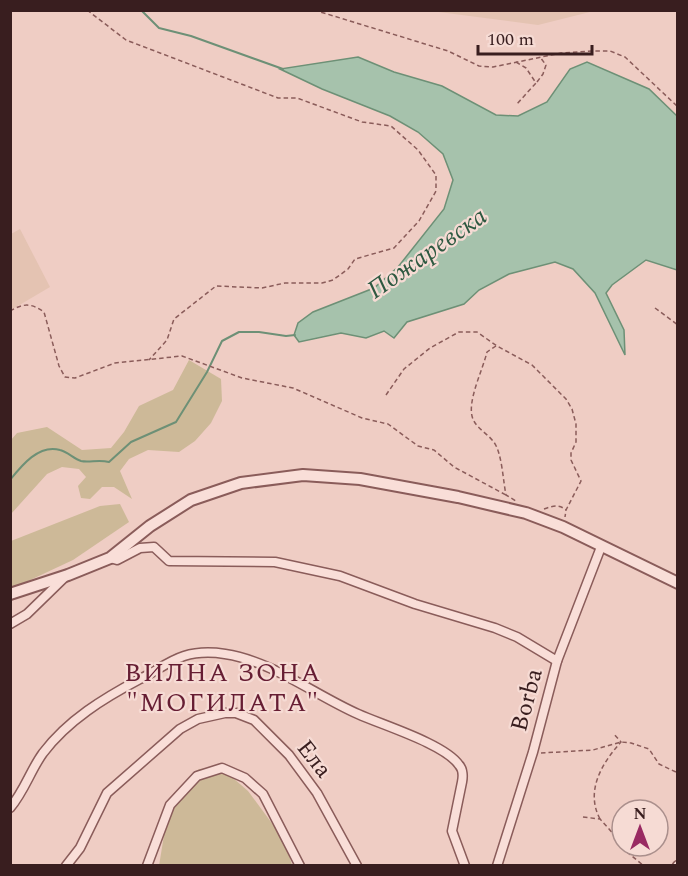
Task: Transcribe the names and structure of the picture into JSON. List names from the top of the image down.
{
  "streets": {
    "street": ["Borba", "Ела"]
  },
  "districts": ["ВИЛНА ЗОНА \"МОГИЛАТА\""],
  "water": ["Пожаревска"],
  "scale_bar": "100 m",
  "north": "top"
}
